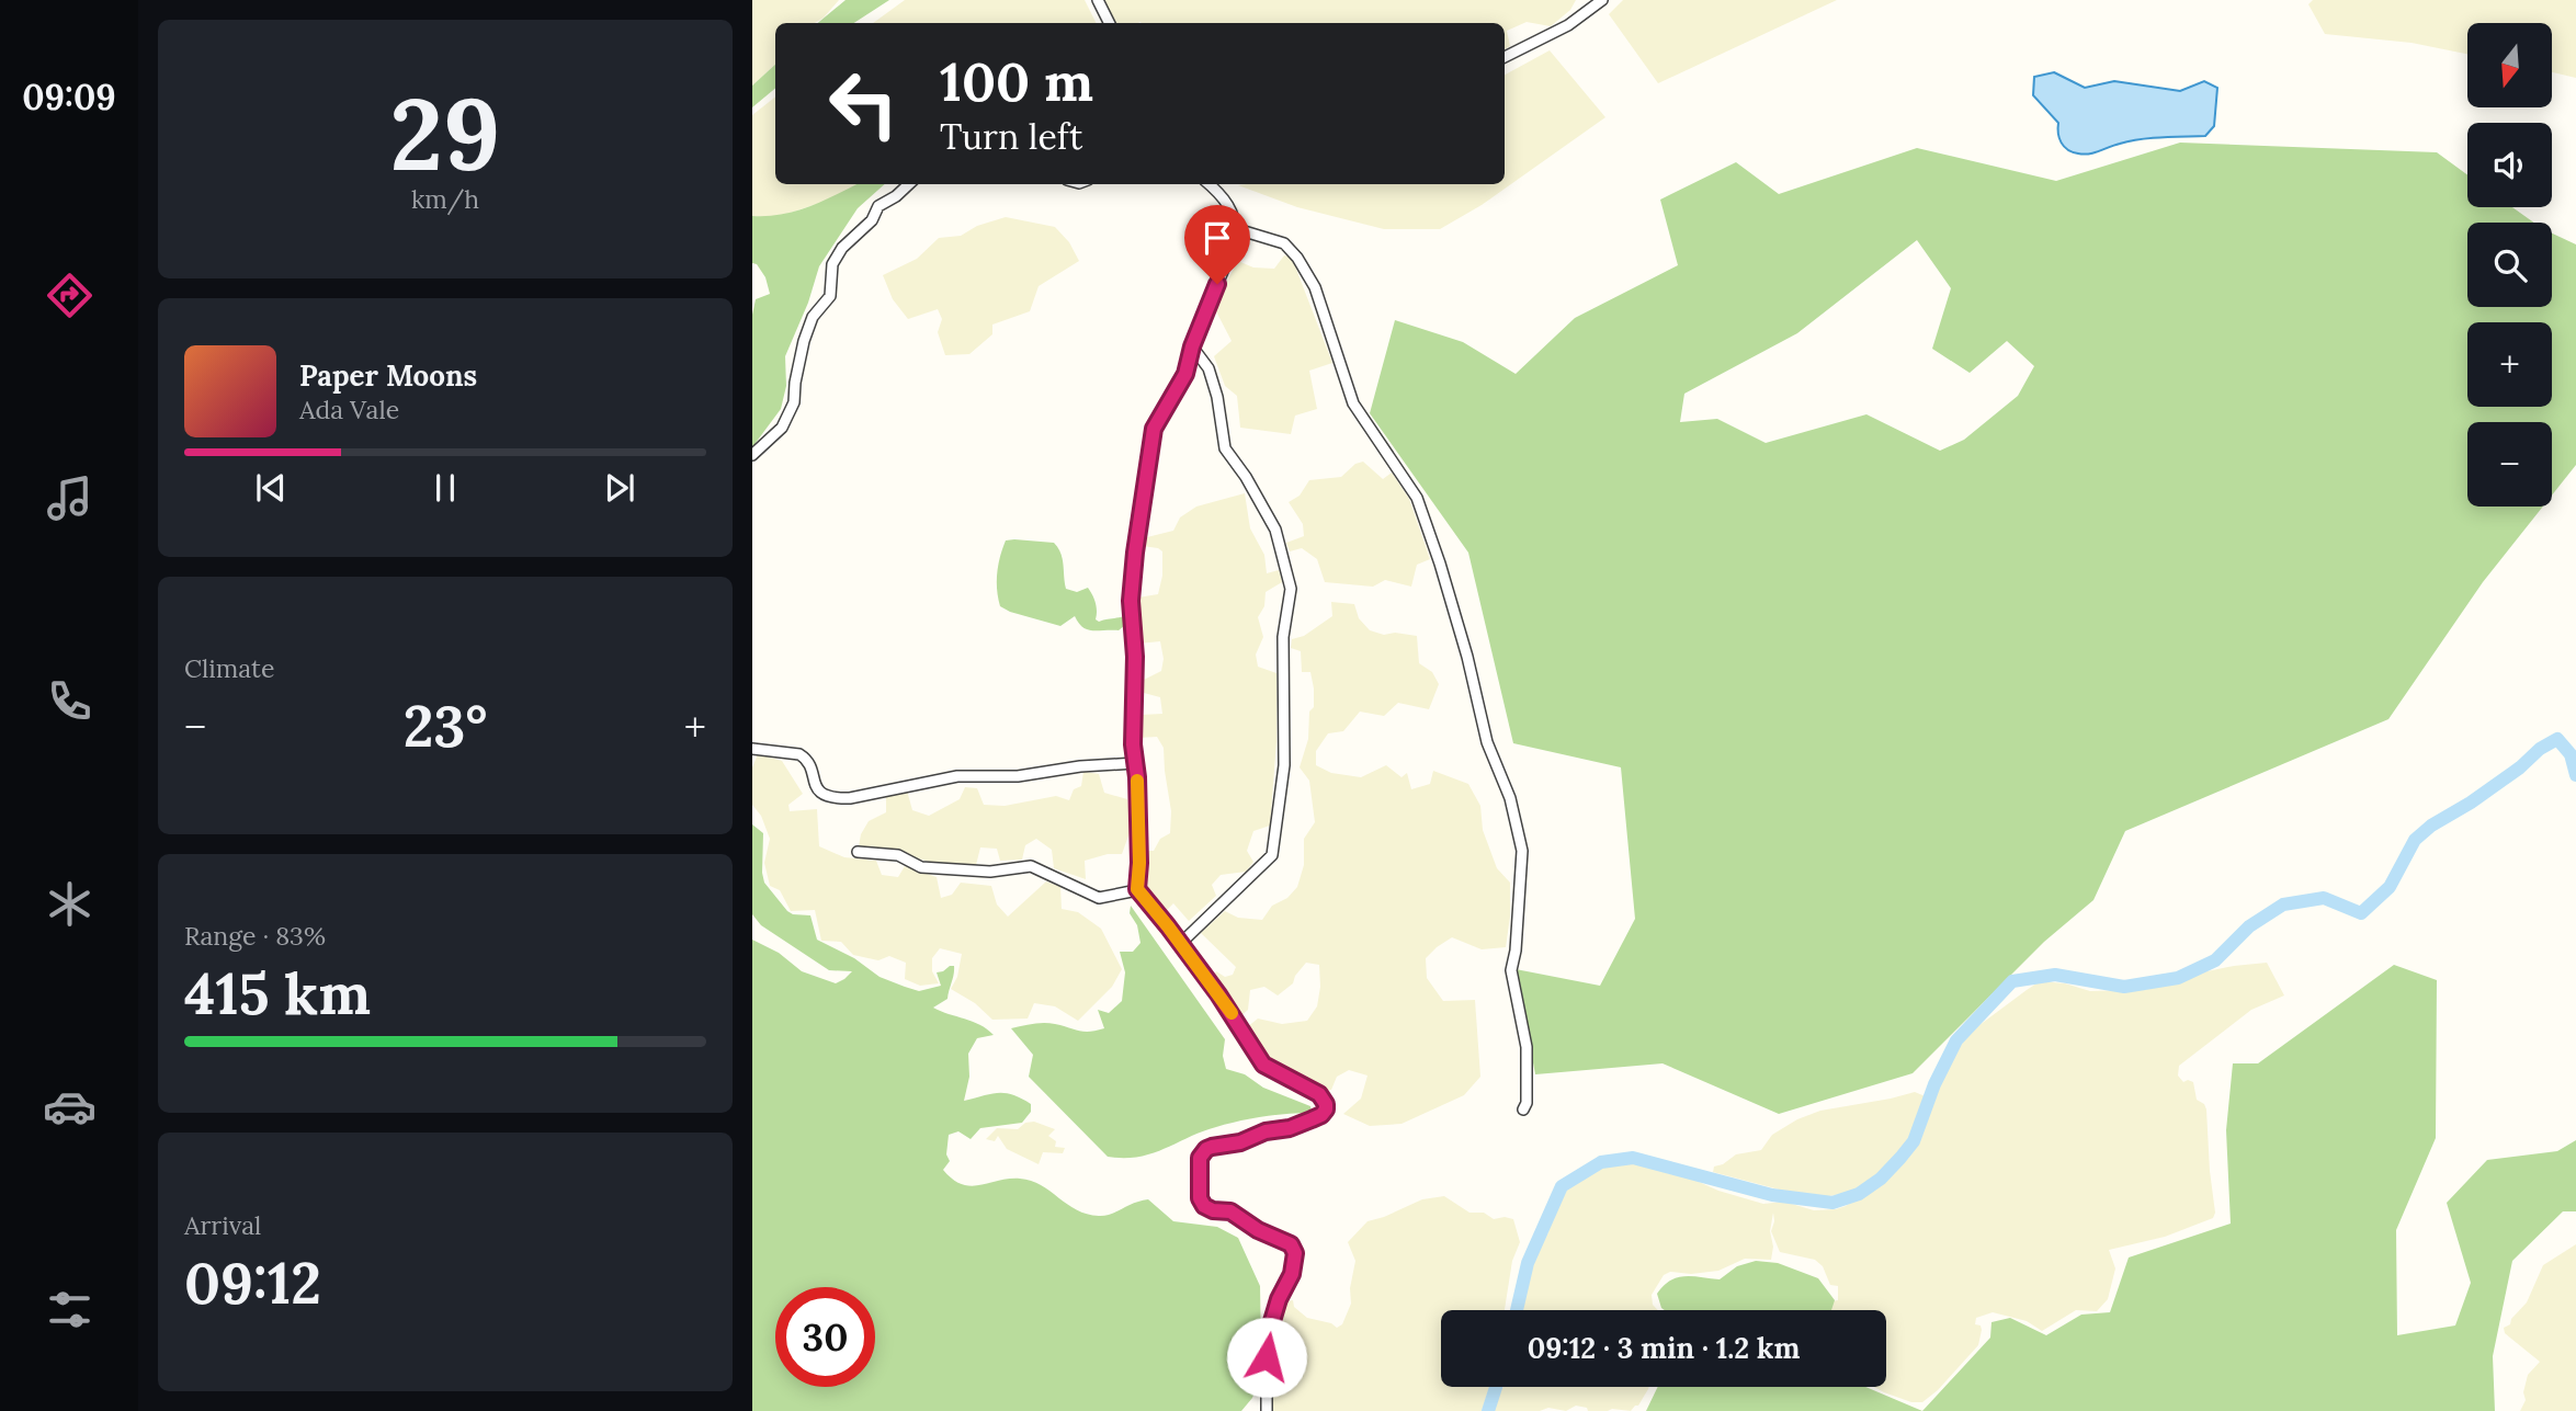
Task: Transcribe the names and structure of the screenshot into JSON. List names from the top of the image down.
{
  "north": "bottom",
  "page": {
    "tabs": "09:09",
    "tile": [
      ["29", "km/h"],
      "Climate",
      ["Range · 83%", "415 km"],
      ["Arrival", "09:12"]
    ],
    "map_buttons": ["+", "−"],
    "turn": ["100 m", "Turn left"],
    "song": ["Paper Moons", "Ada Vale"],
    "heat": ["−", "23°", "+"],
    "limit": "30",
    "trip": "09:12 · 3 min · 1.2 km"
  }
}
